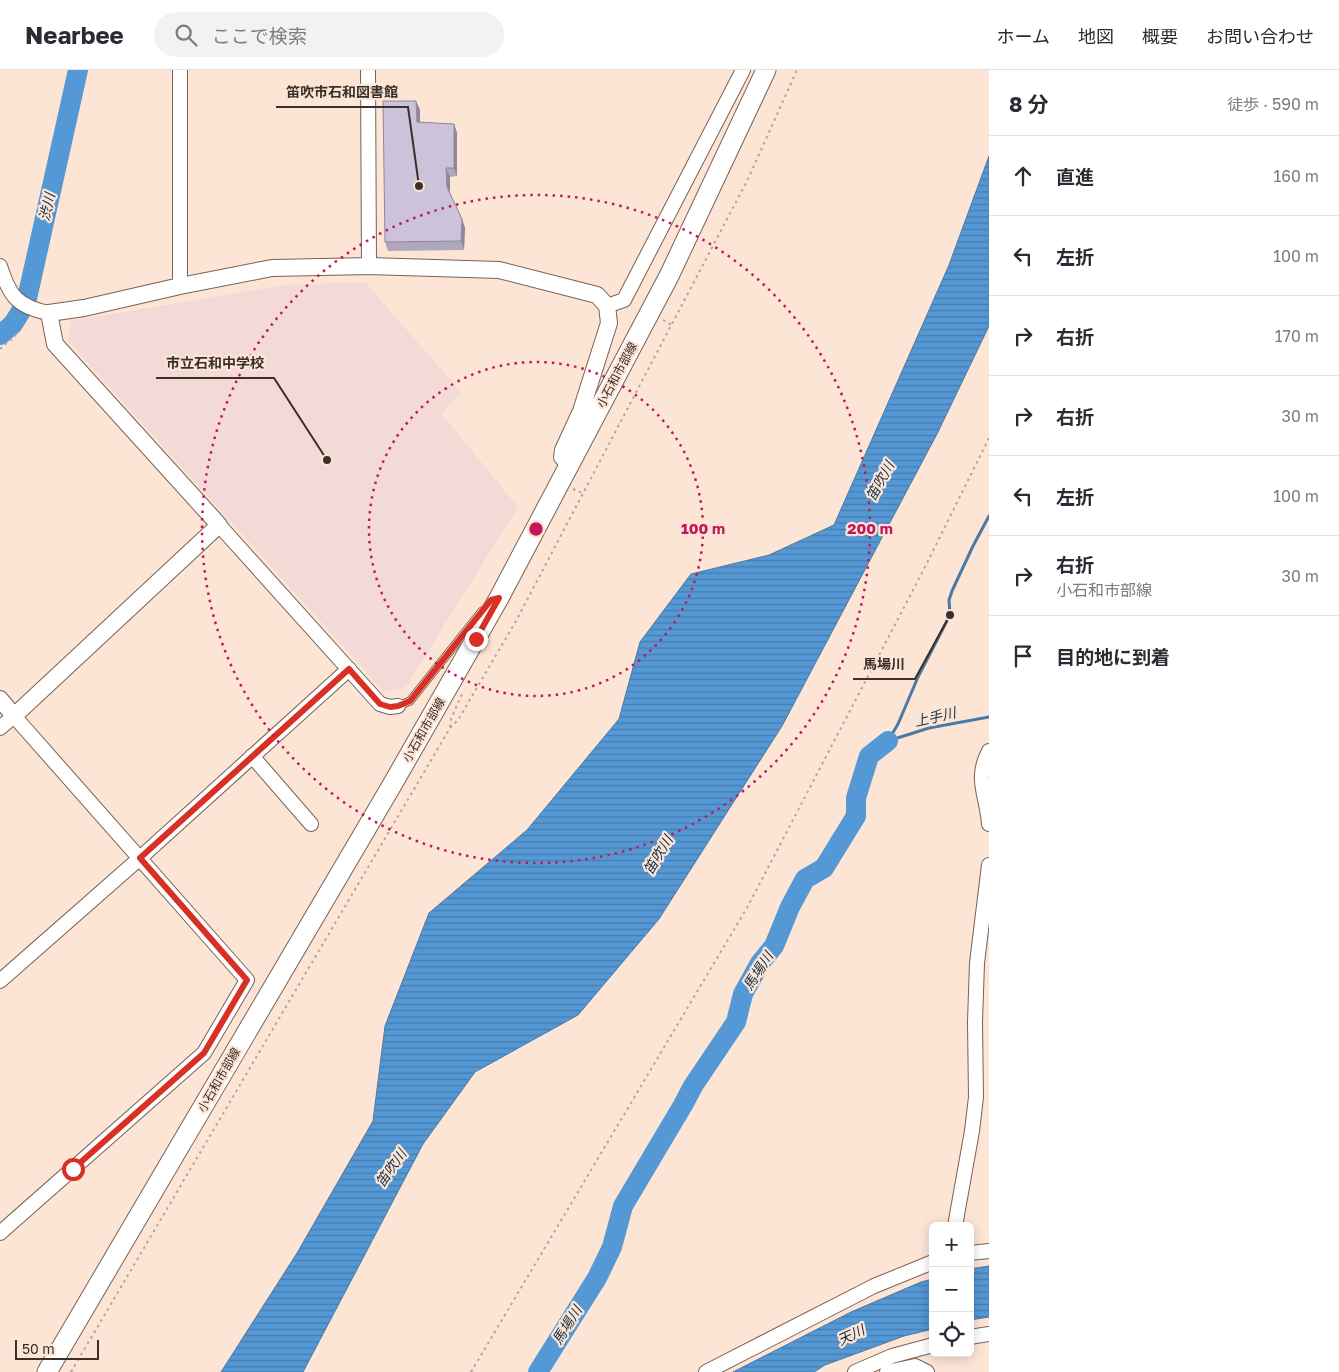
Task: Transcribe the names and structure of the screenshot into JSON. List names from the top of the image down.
{
  "streets": {
    "main road": ["小石和市部線"]
  },
  "water": [
    "渋川",
    "笛吹川",
    "上手川",
    "馬場川",
    "天川"
  ],
  "places": ["笛吹市石和図書館", "市立石和中学校", "馬場川"],
  "scale_bar": "50 m",
  "page": {
    "header": "Nearbee",
    "search": "ここで検索",
    "nav": [
      "ホーム",
      "地図",
      "概要",
      "お問い合わせ"
    ],
    "heading": ["8 分", "徒歩 · 590 m"],
    "list": [
      ["直進", "160 m"],
      ["左折", "100 m"],
      ["右折", "170 m"],
      ["右折", "30 m"],
      ["左折", "100 m"],
      ["右折", "小石和市部線", "30 m"],
      "目的地に到着"
    ],
    "map_buttons": ["+", "−"],
    "scale": "50 m"
  },
  "rings": ["100 m", "200 m"]
}
